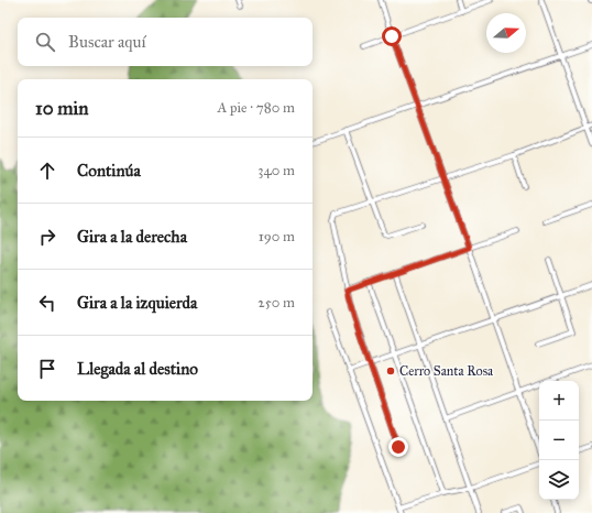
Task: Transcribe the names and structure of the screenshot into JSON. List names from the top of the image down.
{
  "places": ["Cerro Santa Rosa"],
  "north": "right",
  "page": {
    "search": "Buscar aquí",
    "heading": ["10 min", "A pie · 780 m"],
    "list": [
      ["Continúa", "340 m"],
      ["Gira a la derecha", "190 m"],
      ["Gira a la izquierda", "250 m"],
      "Llegada al destino"
    ],
    "map_buttons": ["+", "−"]
  }
}
